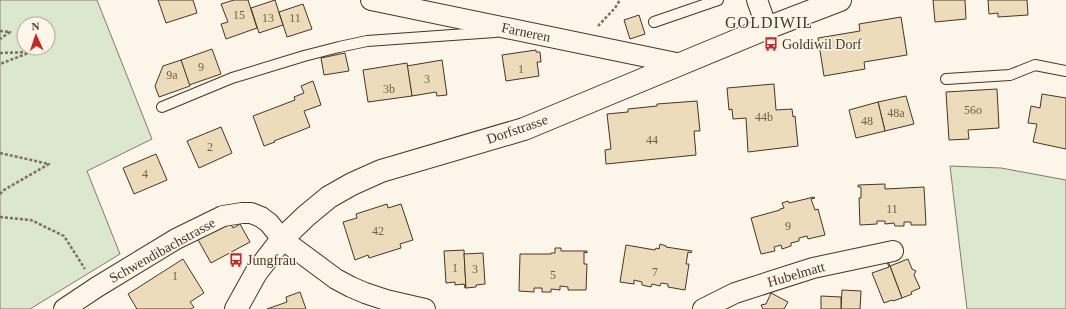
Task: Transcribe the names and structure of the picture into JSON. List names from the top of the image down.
{
  "streets": {
    "street": [
      "Farneren",
      "Dorfstrasse",
      "Schwendibachstrasse",
      "Hubelmatt"
    ]
  },
  "crossings": [
    ["Farneren", "Dorfstrasse"],
    ["Dorfstrasse", "Schwendibachstrasse"]
  ],
  "districts": ["GOLDIWIL"],
  "places": {
    "bus stop": ["Goldiwil Dorf", "Jungfrau"]
  },
  "house_numbers": [
    "15",
    "13",
    "11",
    "9",
    "1",
    "9a",
    "3",
    "3b",
    "56o",
    "48a",
    "44b",
    "48",
    "44",
    "2",
    "4",
    "11",
    "9",
    "42",
    "1",
    "3",
    "7",
    "5",
    "1"
  ],
  "north": "top"
}
